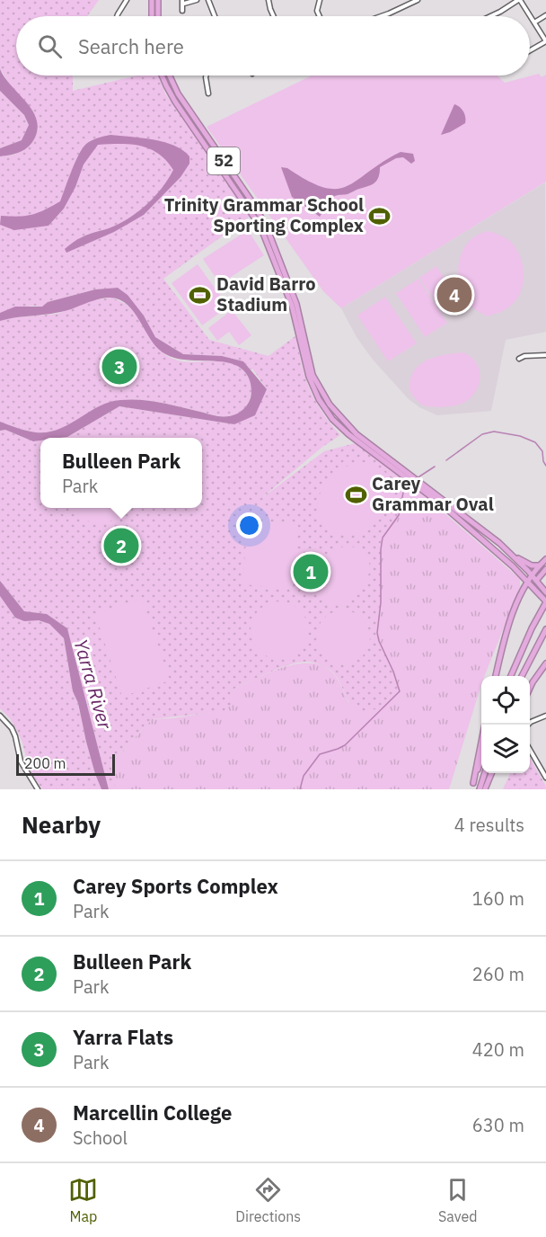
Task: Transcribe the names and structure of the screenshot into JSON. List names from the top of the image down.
{
  "streets": {
    "highway": ["52"]
  },
  "water": ["Yarra River"],
  "places": {
    "sports": ["Trinity Grammar School Sporting Complex", "David Barro Stadium", "Carey Grammar Oval"]
  },
  "scale_bar": "200 m",
  "page": {
    "search": "Search here",
    "pins": [
      "4",
      "3",
      "2",
      "1"
    ],
    "popup": ["Bulleen Park", "Park"],
    "scale": "200 m",
    "heading": ["Nearby", "4 results"],
    "list": [
      {
        "mark": "1",
        "name": "Carey Sports Complex",
        "note": "Park",
        "value": "160 m"
      },
      {
        "mark": "2",
        "name": "Bulleen Park",
        "note": "Park",
        "value": "260 m"
      },
      {
        "mark": "3",
        "name": "Yarra Flats",
        "note": "Park",
        "value": "420 m"
      },
      {
        "mark": "4",
        "name": "Marcellin College",
        "note": "School",
        "value": "630 m"
      }
    ],
    "nav": ["Map", "Directions", "Saved"]
  }
}
